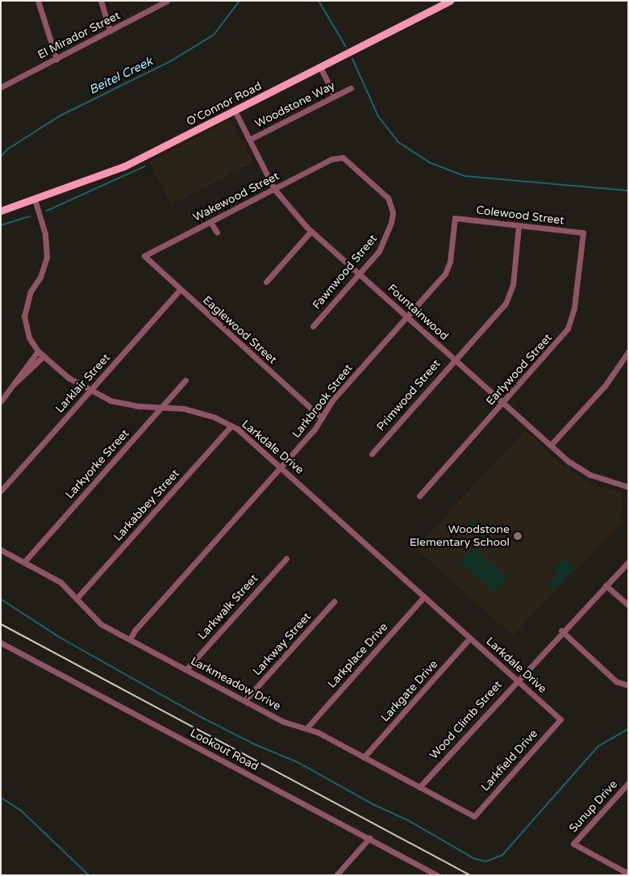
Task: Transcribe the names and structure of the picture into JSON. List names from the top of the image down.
{
  "streets": {
    "main road": ["O'Connor Road"],
    "street": [
      "El Mirador Street",
      "Woodstone Way",
      "Wakewood Street",
      "Colewood Street",
      "Fawnwood Street",
      "Fountainwood",
      "Eaglewood Street",
      "Earlywood Street",
      "Larklair Street",
      "Primwood Street",
      "Larkbrook Street",
      "Larkdale Drive",
      "Larkyorke Street",
      "Larkabbey Street",
      "Larkwalk Street",
      "Larkway Street",
      "Larkplace Drive",
      "Larkmeadow Drive",
      "Larkgate Drive",
      "Wood Climb Street",
      "Lookout Road",
      "Larkfield Drive",
      "Sunup Drive"
    ]
  },
  "crossings": [
    ["O'Connor Road", "Fountainwood"],
    ["O'Connor Road", "Larkdale Drive"],
    ["Woodstone Way", "Fountainwood"],
    ["Wakewood Street", "Fawnwood Street"],
    ["Wakewood Street", "Fountainwood"],
    ["Wakewood Street", "Eaglewood Street"],
    ["Colewood Street", "Earlywood Street"],
    ["Colewood Street", "Primwood Street"],
    ["Colewood Street", "Larkbrook Street"],
    ["Fawnwood Street", "Fountainwood"],
    ["Fountainwood", "Earlywood Street"],
    ["Fountainwood", "Primwood Street"],
    ["Fountainwood", "Larkbrook Street"],
    ["Eaglewood Street", "Larklair Street"],
    ["Eaglewood Street", "Larkbrook Street"],
    ["Larklair Street", "Larkdale Drive"],
    ["Larkbrook Street", "Larkdale Drive"],
    ["Larkbrook Street", "Larkmeadow Drive"],
    ["Larkdale Drive", "Larkyorke Street"],
    ["Larkdale Drive", "Larkabbey Street"],
    ["Larkdale Drive", "Larkplace Drive"],
    ["Larkdale Drive", "Larkgate Drive"],
    ["Larkdale Drive", "Wood Climb Street"],
    ["Larkdale Drive", "Larkfield Drive"],
    ["Larkyorke Street", "Larkmeadow Drive"],
    ["Larkabbey Street", "Larkmeadow Drive"],
    ["Larkwalk Street", "Larkmeadow Drive"],
    ["Larkway Street", "Larkmeadow Drive"],
    ["Larkplace Drive", "Larkmeadow Drive"],
    ["Larkmeadow Drive", "Larkgate Drive"],
    ["Larkmeadow Drive", "Wood Climb Street"],
    ["Larkmeadow Drive", "Larkfield Drive"]
  ],
  "water": ["Beitel Creek"],
  "places": ["Woodstone Elementary School"]
}
